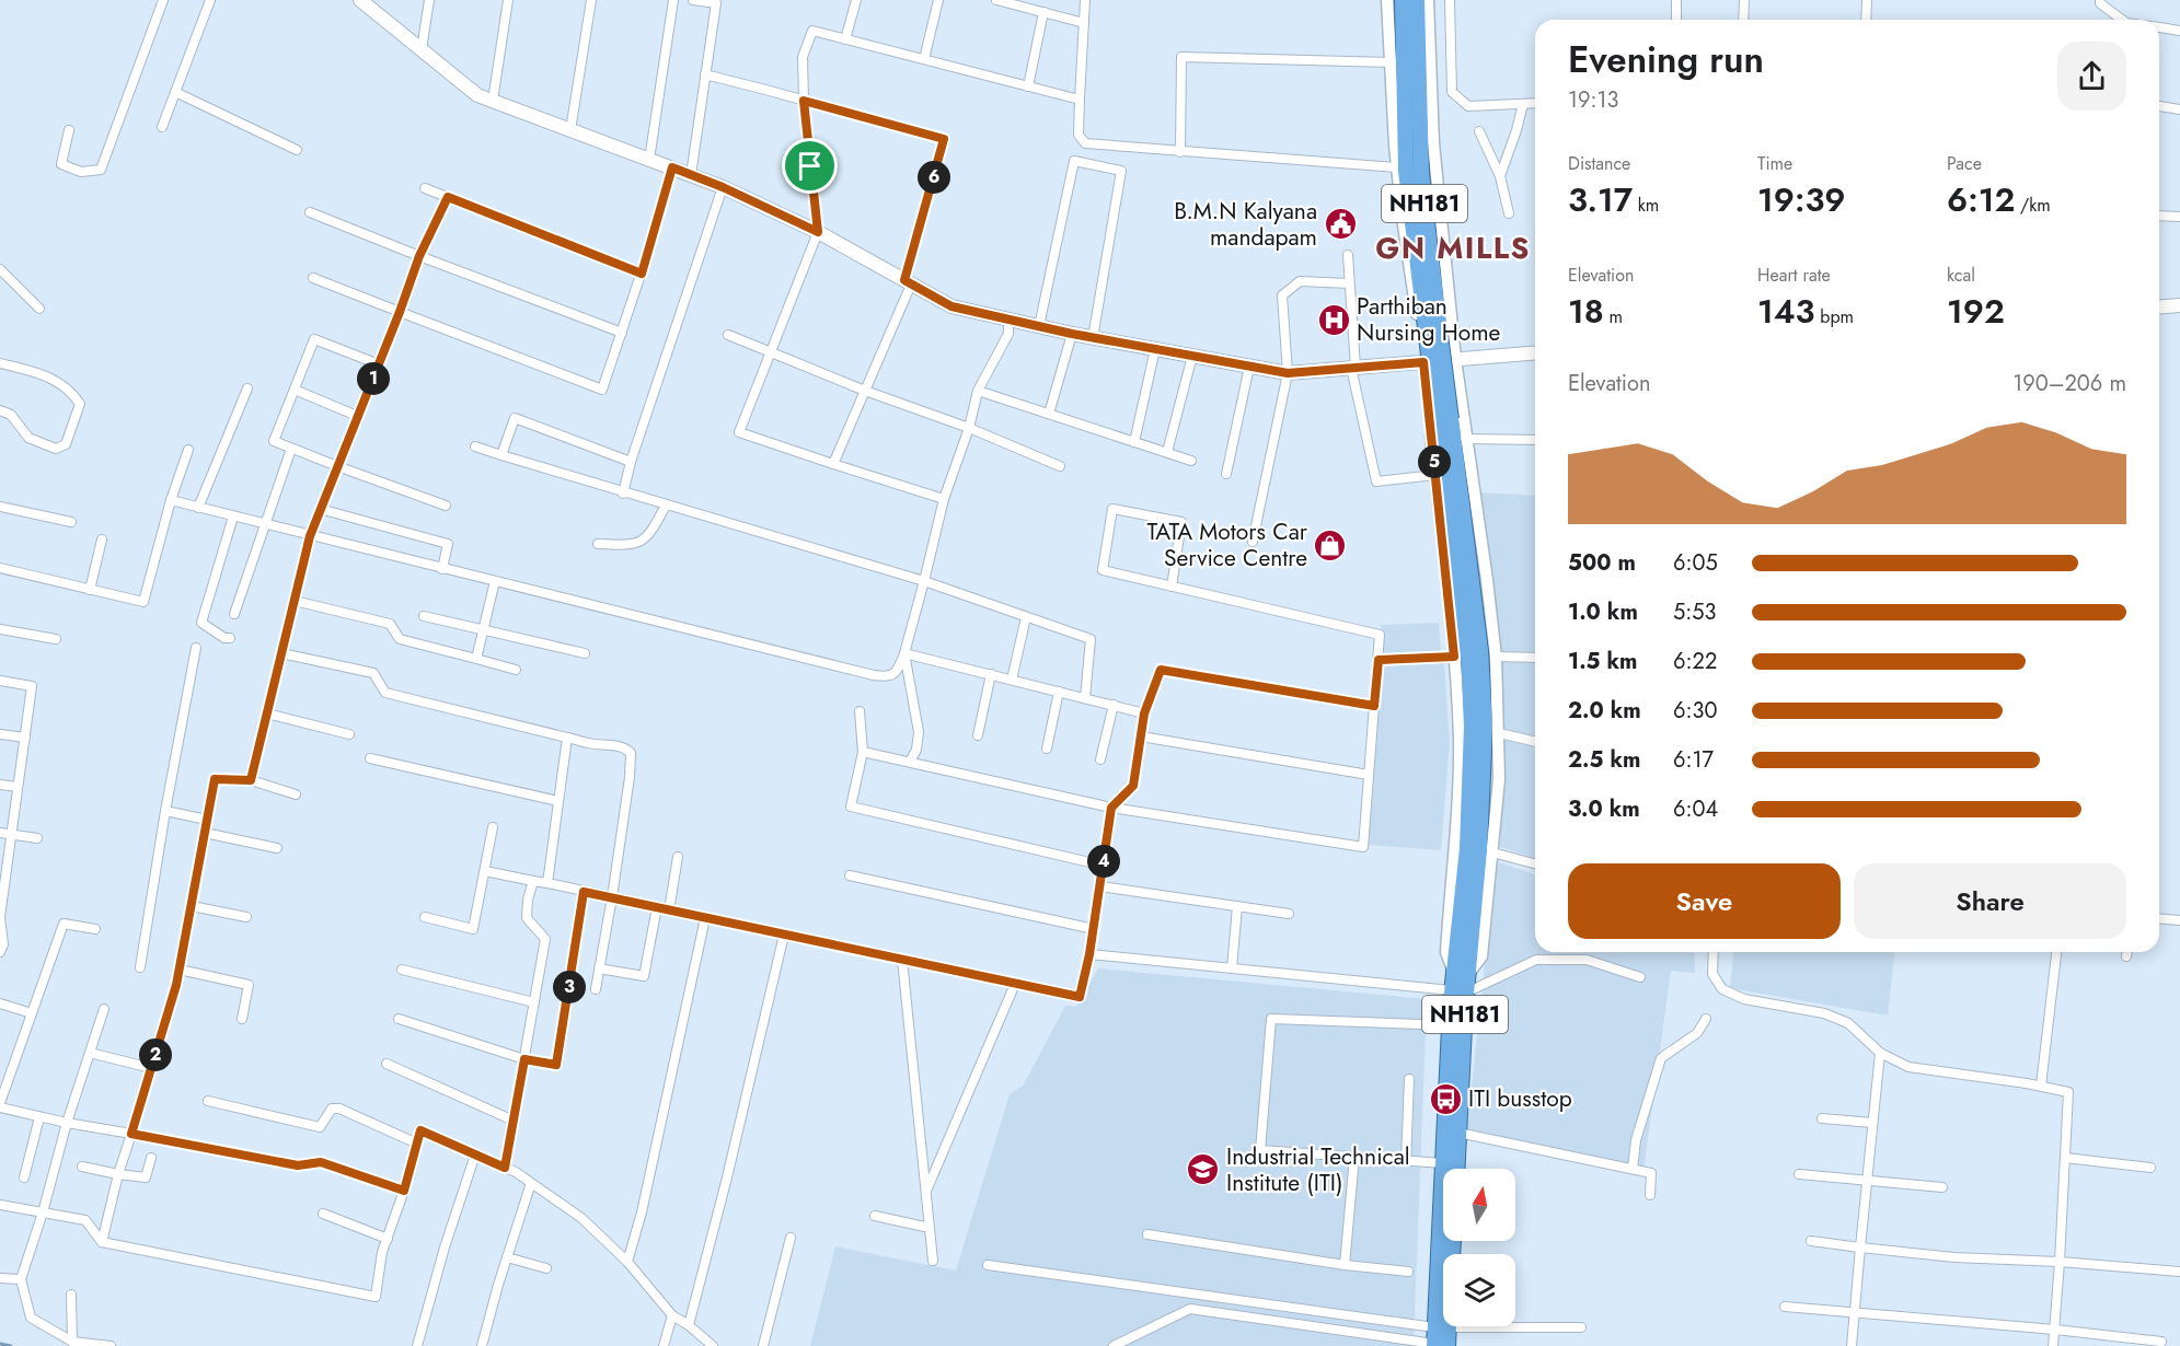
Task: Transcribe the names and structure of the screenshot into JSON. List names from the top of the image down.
{
  "streets": {
    "highway": ["NH181"]
  },
  "districts": ["GN MILLS"],
  "places": {
    "public building": ["B.M.N Kalyana mandapam"],
    "hospital": ["Parthiban Nursing Home"],
    "shop": ["TATA Motors Car Service Centre"],
    "bus stop": ["ITI busstop"],
    "school or university": ["Industrial Technical Institute (ITI)"]
  },
  "north": "top",
  "page": {
    "heading": ["Evening run", "19:13"],
    "stats": [
      ["Distance", "3.17 km"],
      ["Time", "19:39"],
      ["Pace", "6:12 /km"],
      ["Elevation", "18 m"],
      ["Heart rate", "143 bpm"],
      ["kcal", "192"]
    ],
    "pins": [
      "6",
      "1",
      "5",
      "4",
      "3",
      "2"
    ],
    "chart": ["Elevation", "190–206 m"],
    "list": [
      {
        "name": "500 m",
        "note": "6:05"
      },
      {
        "name": "1.0 km",
        "note": "5:53"
      },
      {
        "name": "1.5 km",
        "note": "6:22"
      },
      {
        "name": "2.0 km",
        "note": "6:30"
      },
      {
        "name": "2.5 km",
        "note": "6:17"
      },
      {
        "name": "3.0 km",
        "note": "6:04"
      }
    ],
    "buttons": ["Save", "Share"]
  }
}
